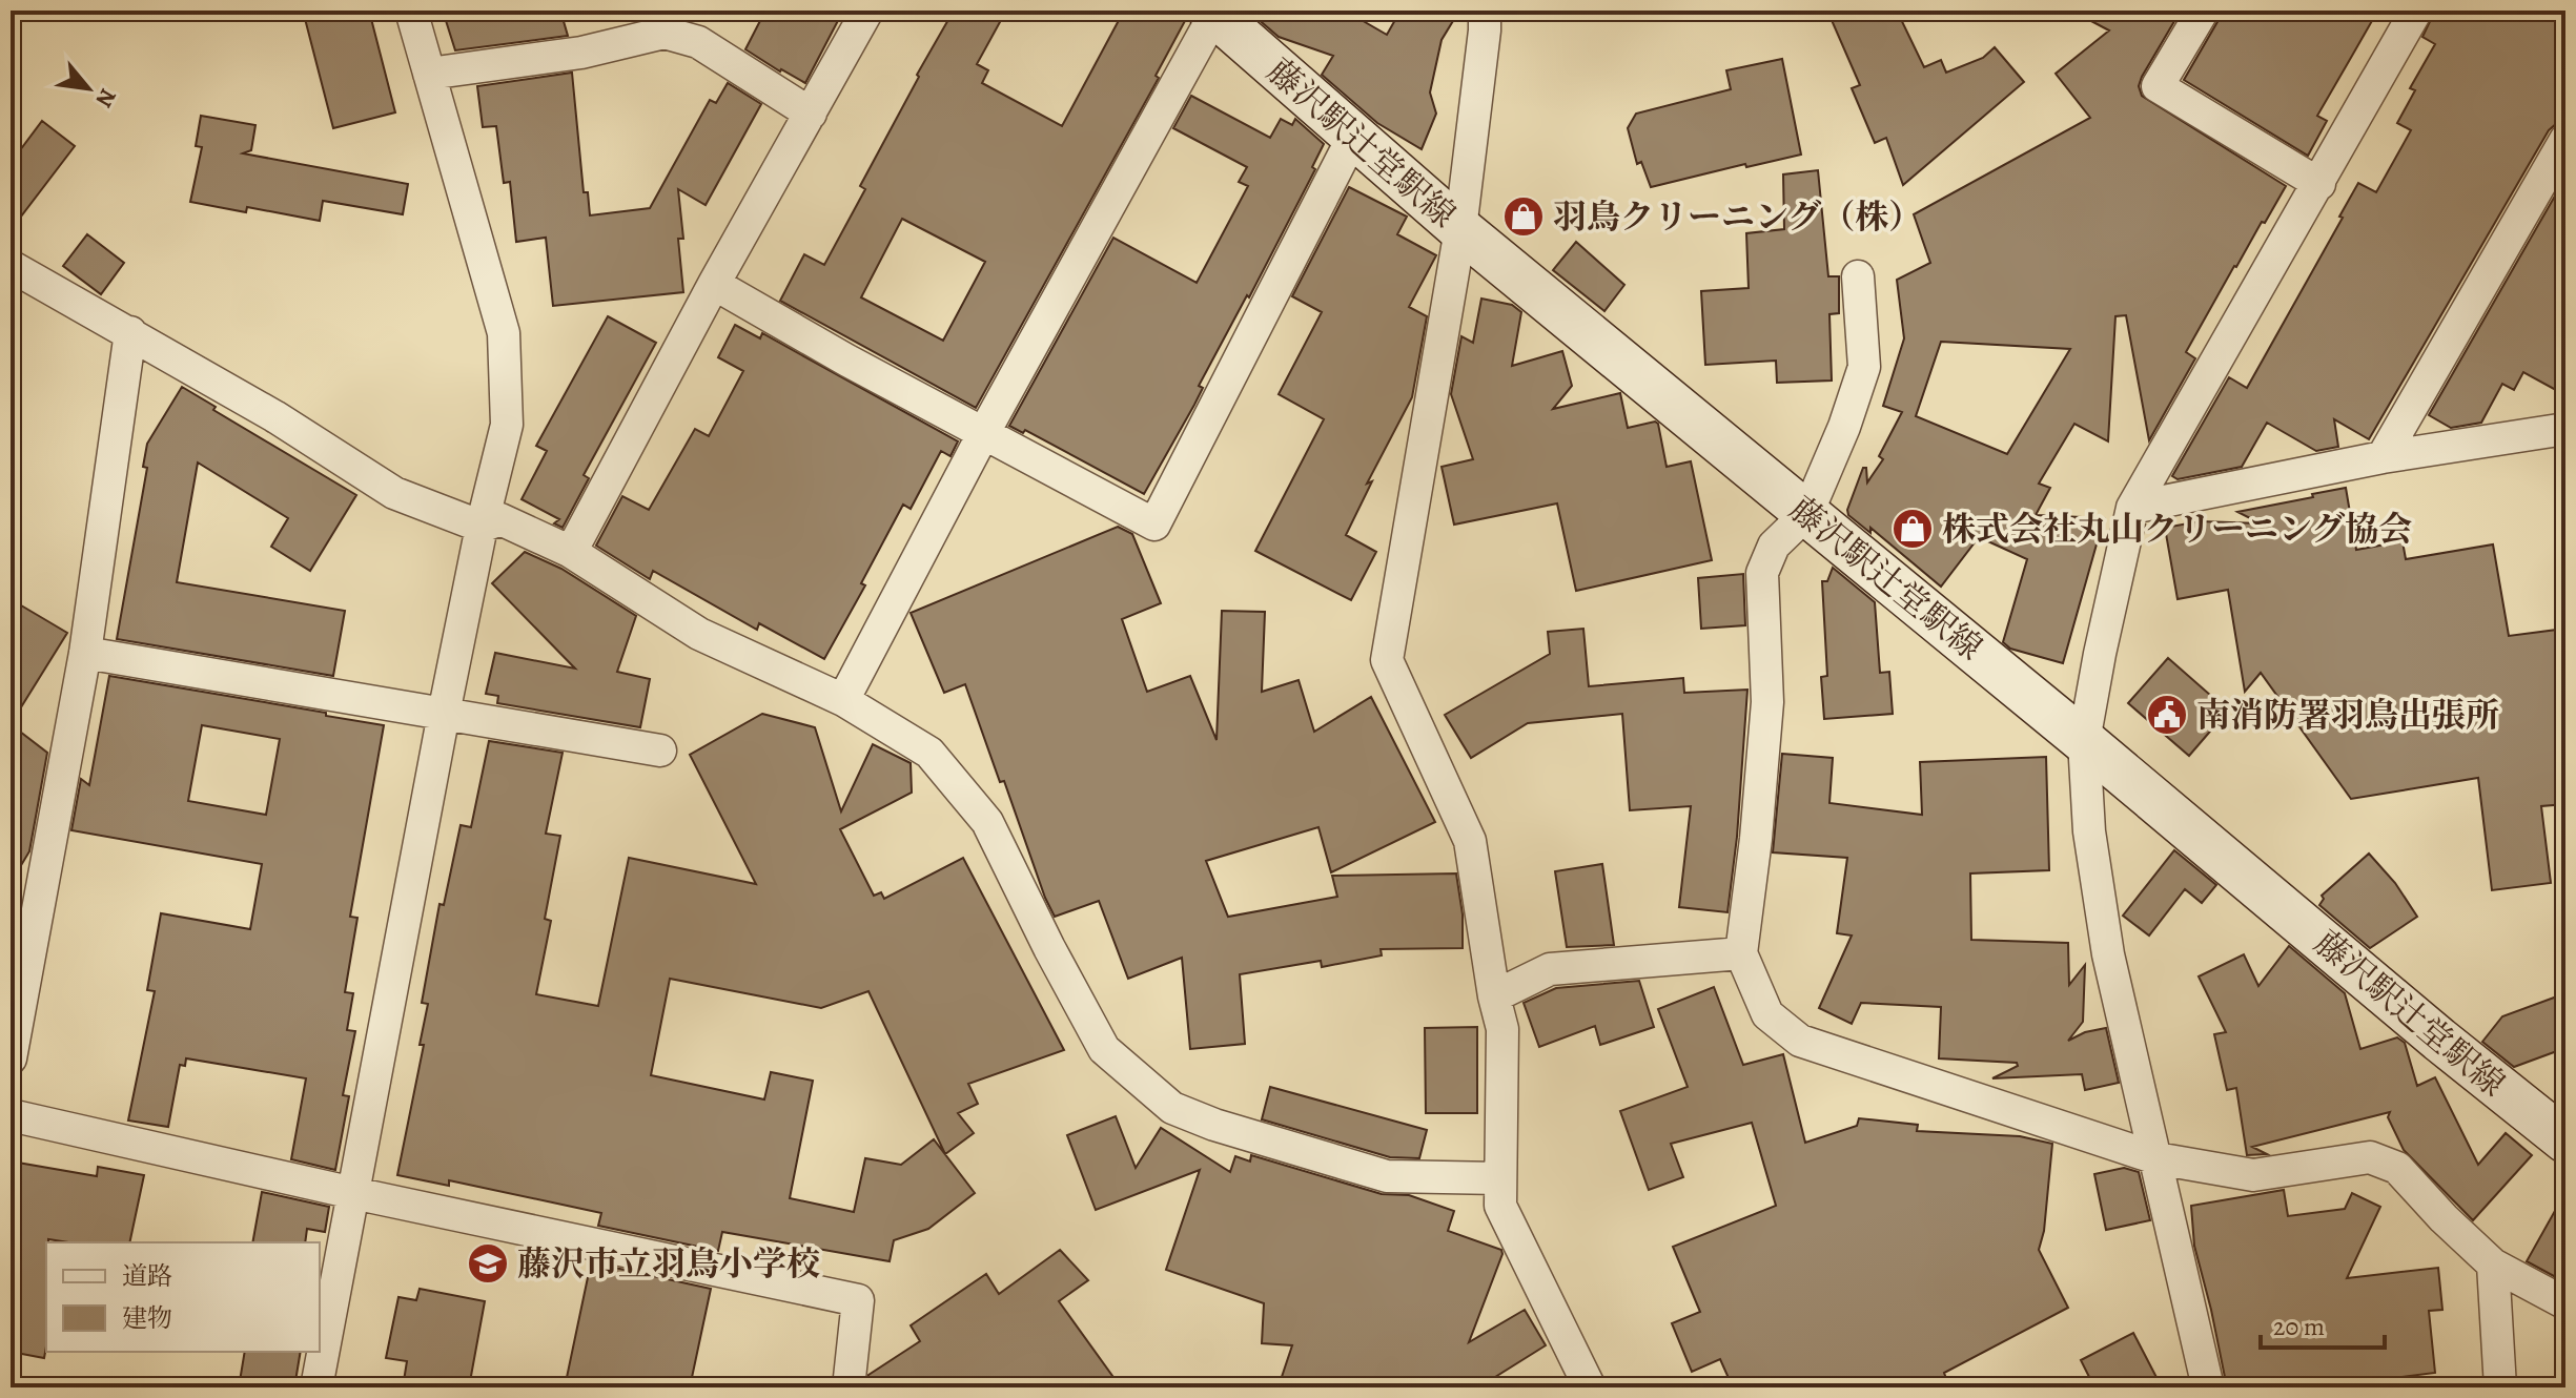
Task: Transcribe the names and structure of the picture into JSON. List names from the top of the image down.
{
  "streets": {
    "main road": ["藤沢駅辻堂駅線"]
  },
  "places": {
    "shop": ["羽鳥クリーニング（株）", "株式会社丸山クリーニング協会"],
    "public building": ["南消防署羽鳥出張所"],
    "school or university": ["藤沢市立羽鳥小学校"]
  },
  "legend": ["道路", "建物"],
  "scale_bar": "20 m",
  "north": "bottom right"
}
